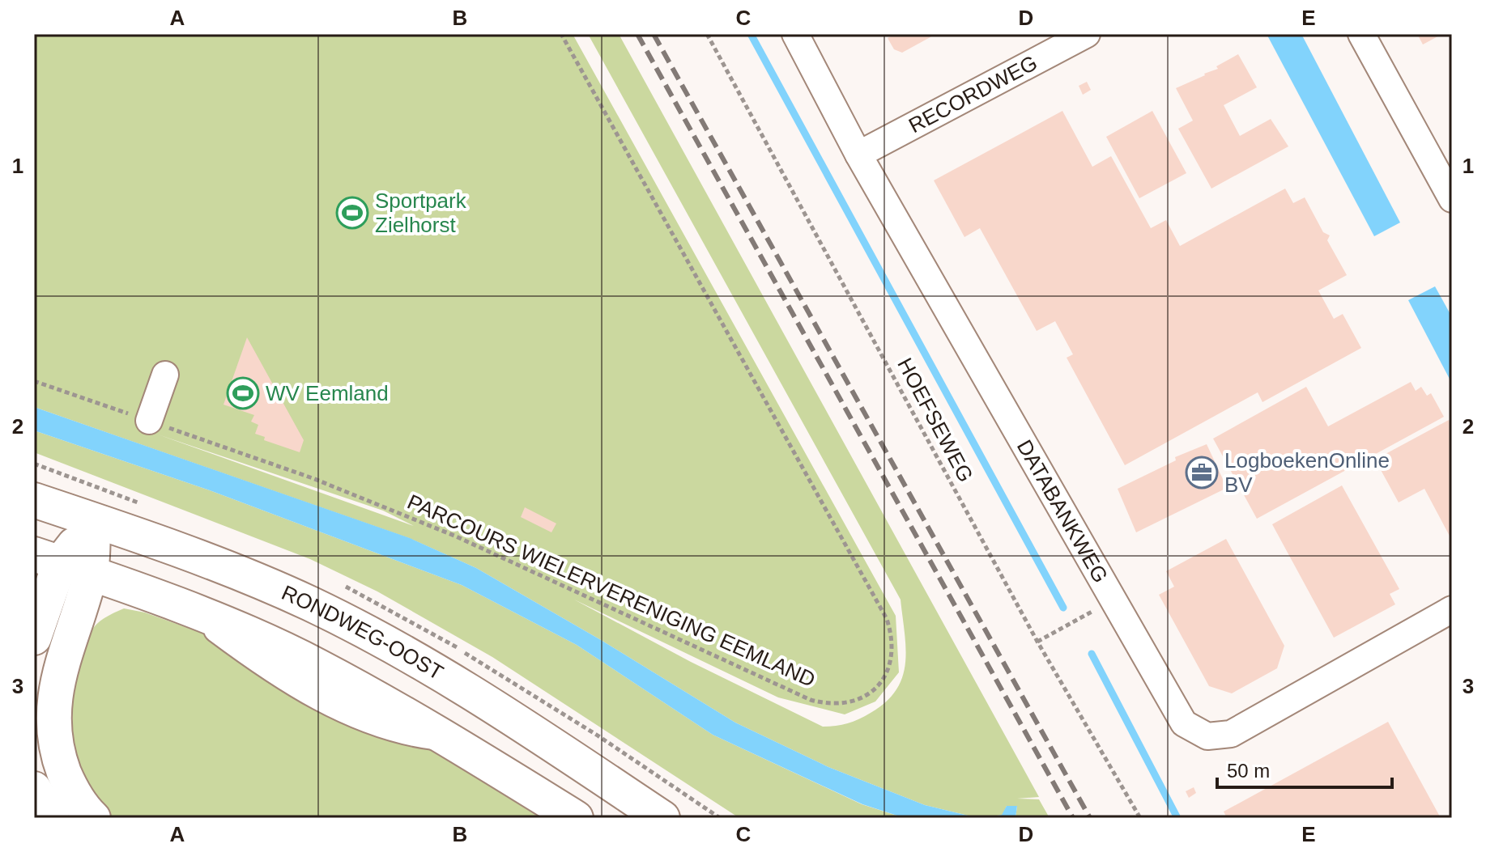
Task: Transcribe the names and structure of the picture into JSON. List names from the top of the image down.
{
  "streets": {
    "main road": ["RONDWEG-OOST"],
    "street": ["RECORDWEG", "DATABANKWEG"],
    "path": ["HOEFSEWEG", "PARCOURS WIELERVERENIGING EEMLAND"]
  },
  "crossings": [
    ["RECORDWEG", "DATABANKWEG"]
  ],
  "places": {
    "sports": ["Sportpark Zielhorst", "WV Eemland"],
    "office": ["LogboekenOnline BV"]
  },
  "scale_bar": "50 m",
  "grid": {
    "columns": [
      "A",
      "B",
      "C",
      "D",
      "E"
    ],
    "rows": ["1", "2", "3"]
  }
}
